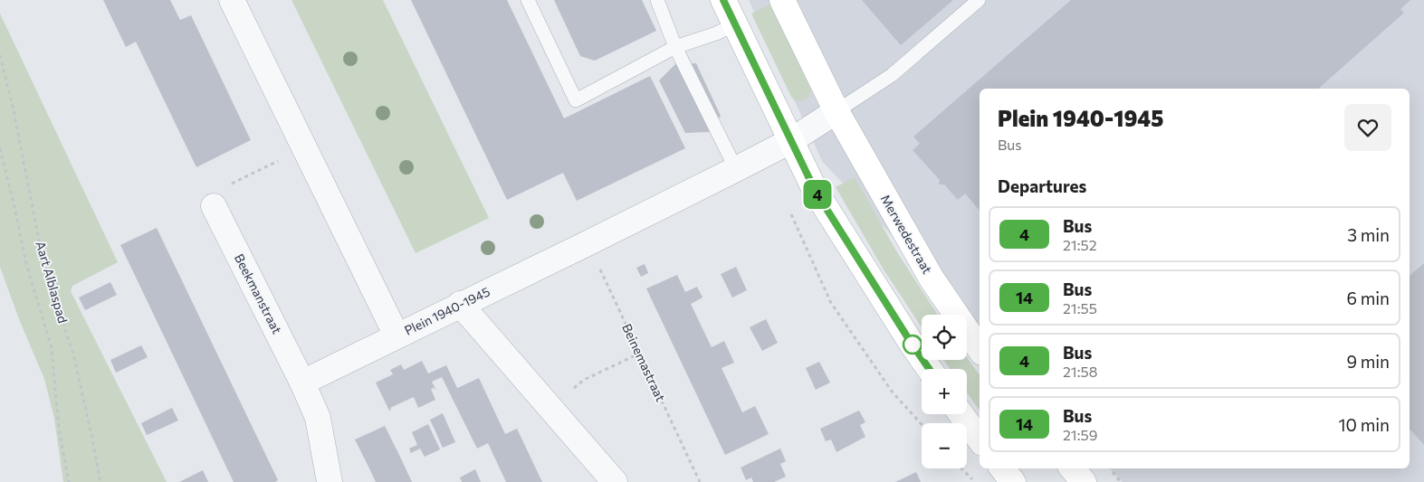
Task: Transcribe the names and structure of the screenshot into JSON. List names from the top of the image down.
{
  "streets": {
    "main road": ["Merwedestraat"],
    "street": ["Beekmanstraat", "Plein 1940-1945"],
    "path": ["Aart Alblaspad", "Beinemastraat"]
  },
  "crossings": [
    ["Plein 1940-1945", "Beinemastraat"]
  ],
  "lines": ["bus line 4"],
  "page": {
    "on_map": "4",
    "heading": [
      ["Plein 1940-1945", "Bus"],
      "Departures"
    ],
    "list": [
      {
        "mark": "4",
        "name": "Bus",
        "note": "21:52",
        "value": "3 min"
      },
      {
        "mark": "14",
        "name": "Bus",
        "note": "21:55",
        "value": "6 min"
      },
      {
        "mark": "4",
        "name": "Bus",
        "note": "21:58",
        "value": "9 min"
      },
      {
        "mark": "14",
        "name": "Bus",
        "note": "21:59",
        "value": "10 min"
      }
    ],
    "map_buttons": ["+", "−"]
  }
}
